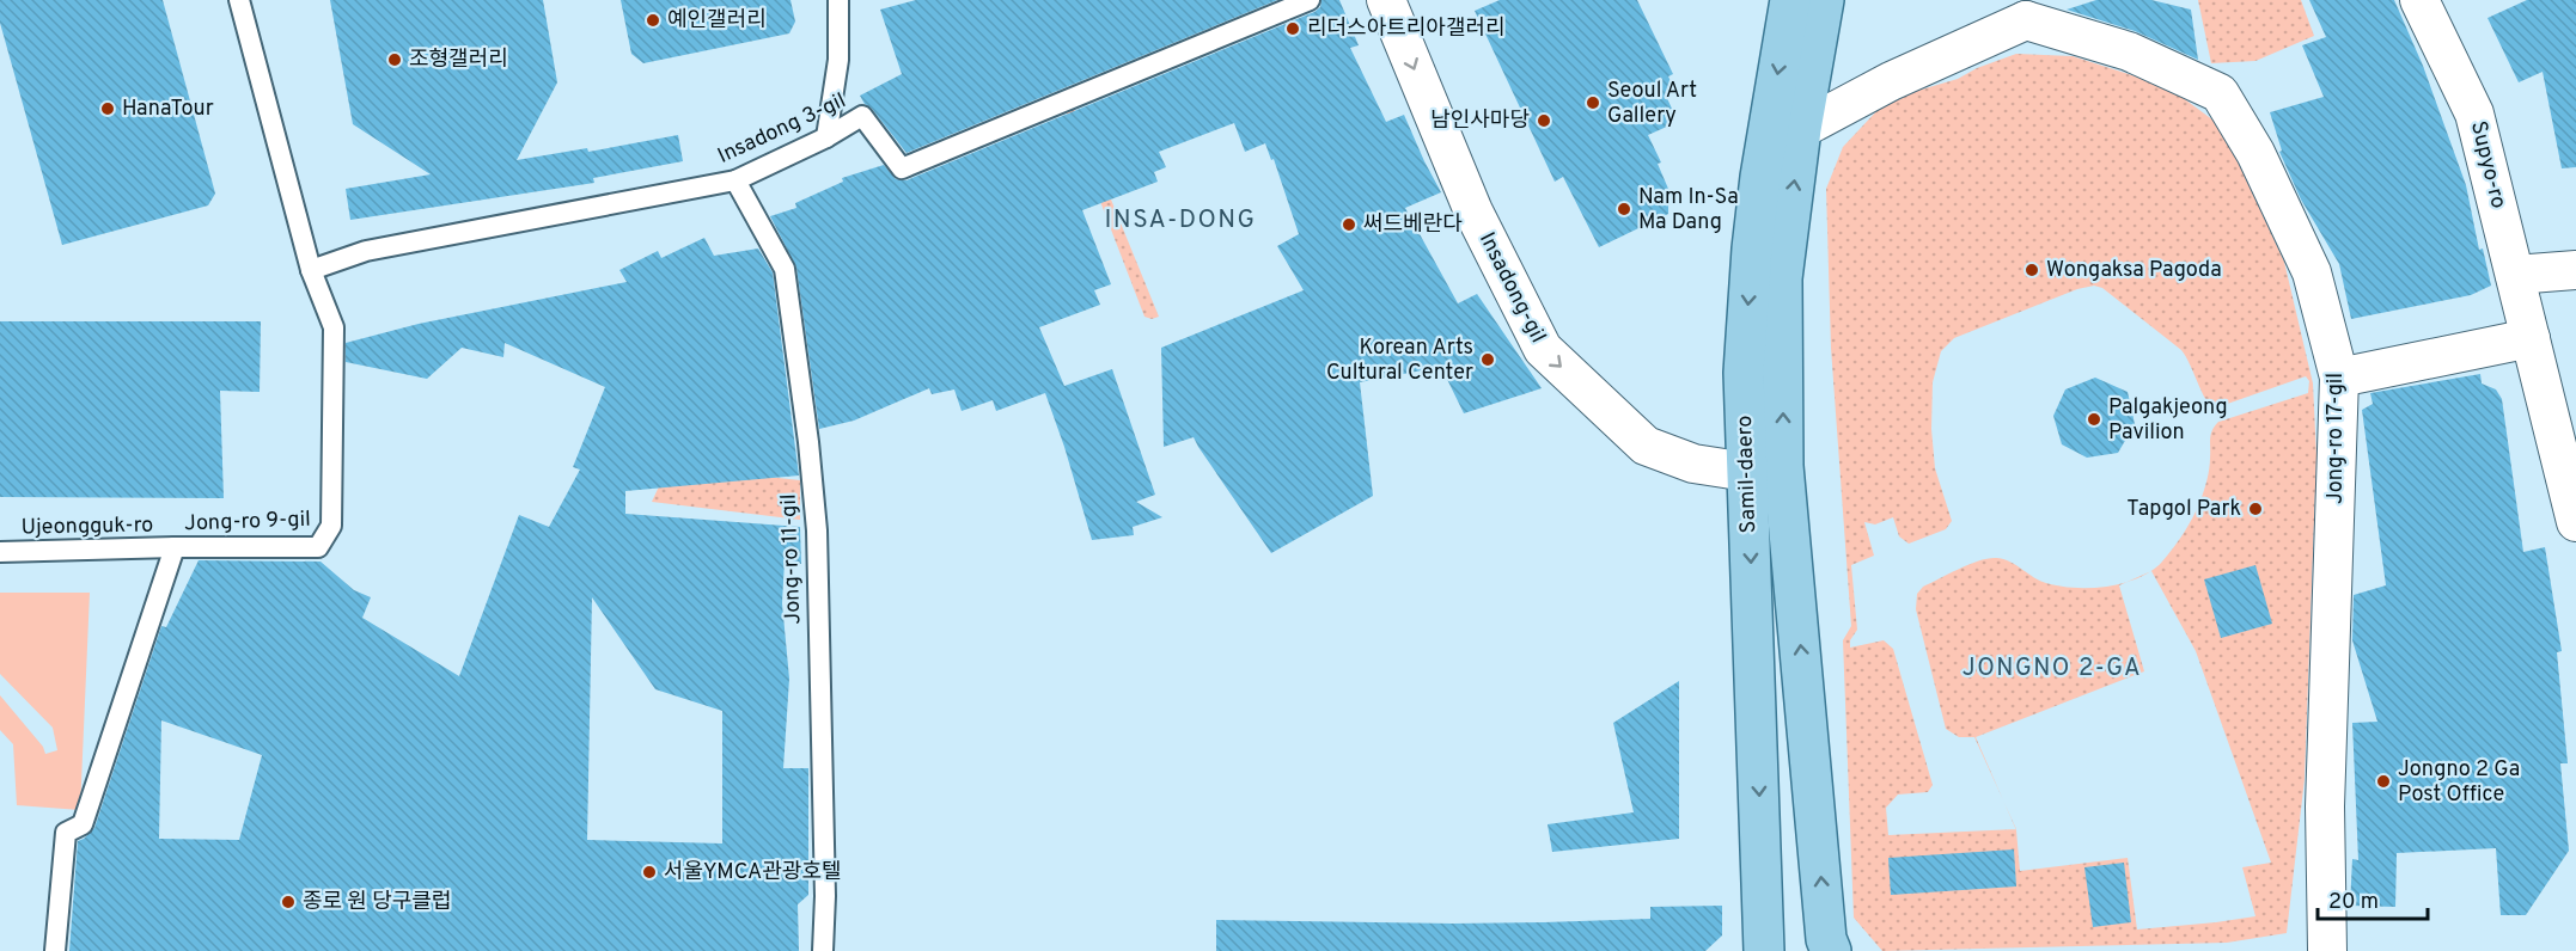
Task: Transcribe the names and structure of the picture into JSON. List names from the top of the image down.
{
  "streets": {
    "main road": ["Samil-daero"],
    "street": ["Supyo-ro", "Insadong-gil", "Jong-ro 17-gil"],
    "lane": [
      "Insadong 3-gil",
      "Jong-ro 9-gil",
      "Ujeongguk-ro",
      "Jong-ro 11-gil"
    ]
  },
  "crossings": [
    ["Insadong 3-gil", "Jong-ro 9-gil"],
    ["Insadong 3-gil", "Jong-ro 11-gil"],
    ["Insadong-gil", "Samil-daero"],
    ["Jong-ro 9-gil", "Ujeongguk-ro"]
  ],
  "one_way": ["Insadong-gil"],
  "districts": ["INSA-DONG", "JONGNO 2-GA"],
  "places": [
    "예인갤러리",
    "리더스아트리아갤러리",
    "조형갤러리",
    "Seoul Art Gallery",
    "HanaTour",
    "남인사마당",
    "Nam In-Sa Ma Dang",
    "써드베란다",
    "Wongaksa Pagoda",
    "Korean Arts Cultural Center",
    "Palgakjeong Pavilion",
    "Tapgol Park",
    "Jongno 2 Ga Post Office",
    "서울YMCA관광호텔",
    "종로 원 당구클럽"
  ],
  "scale_bar": "20 m"
}
